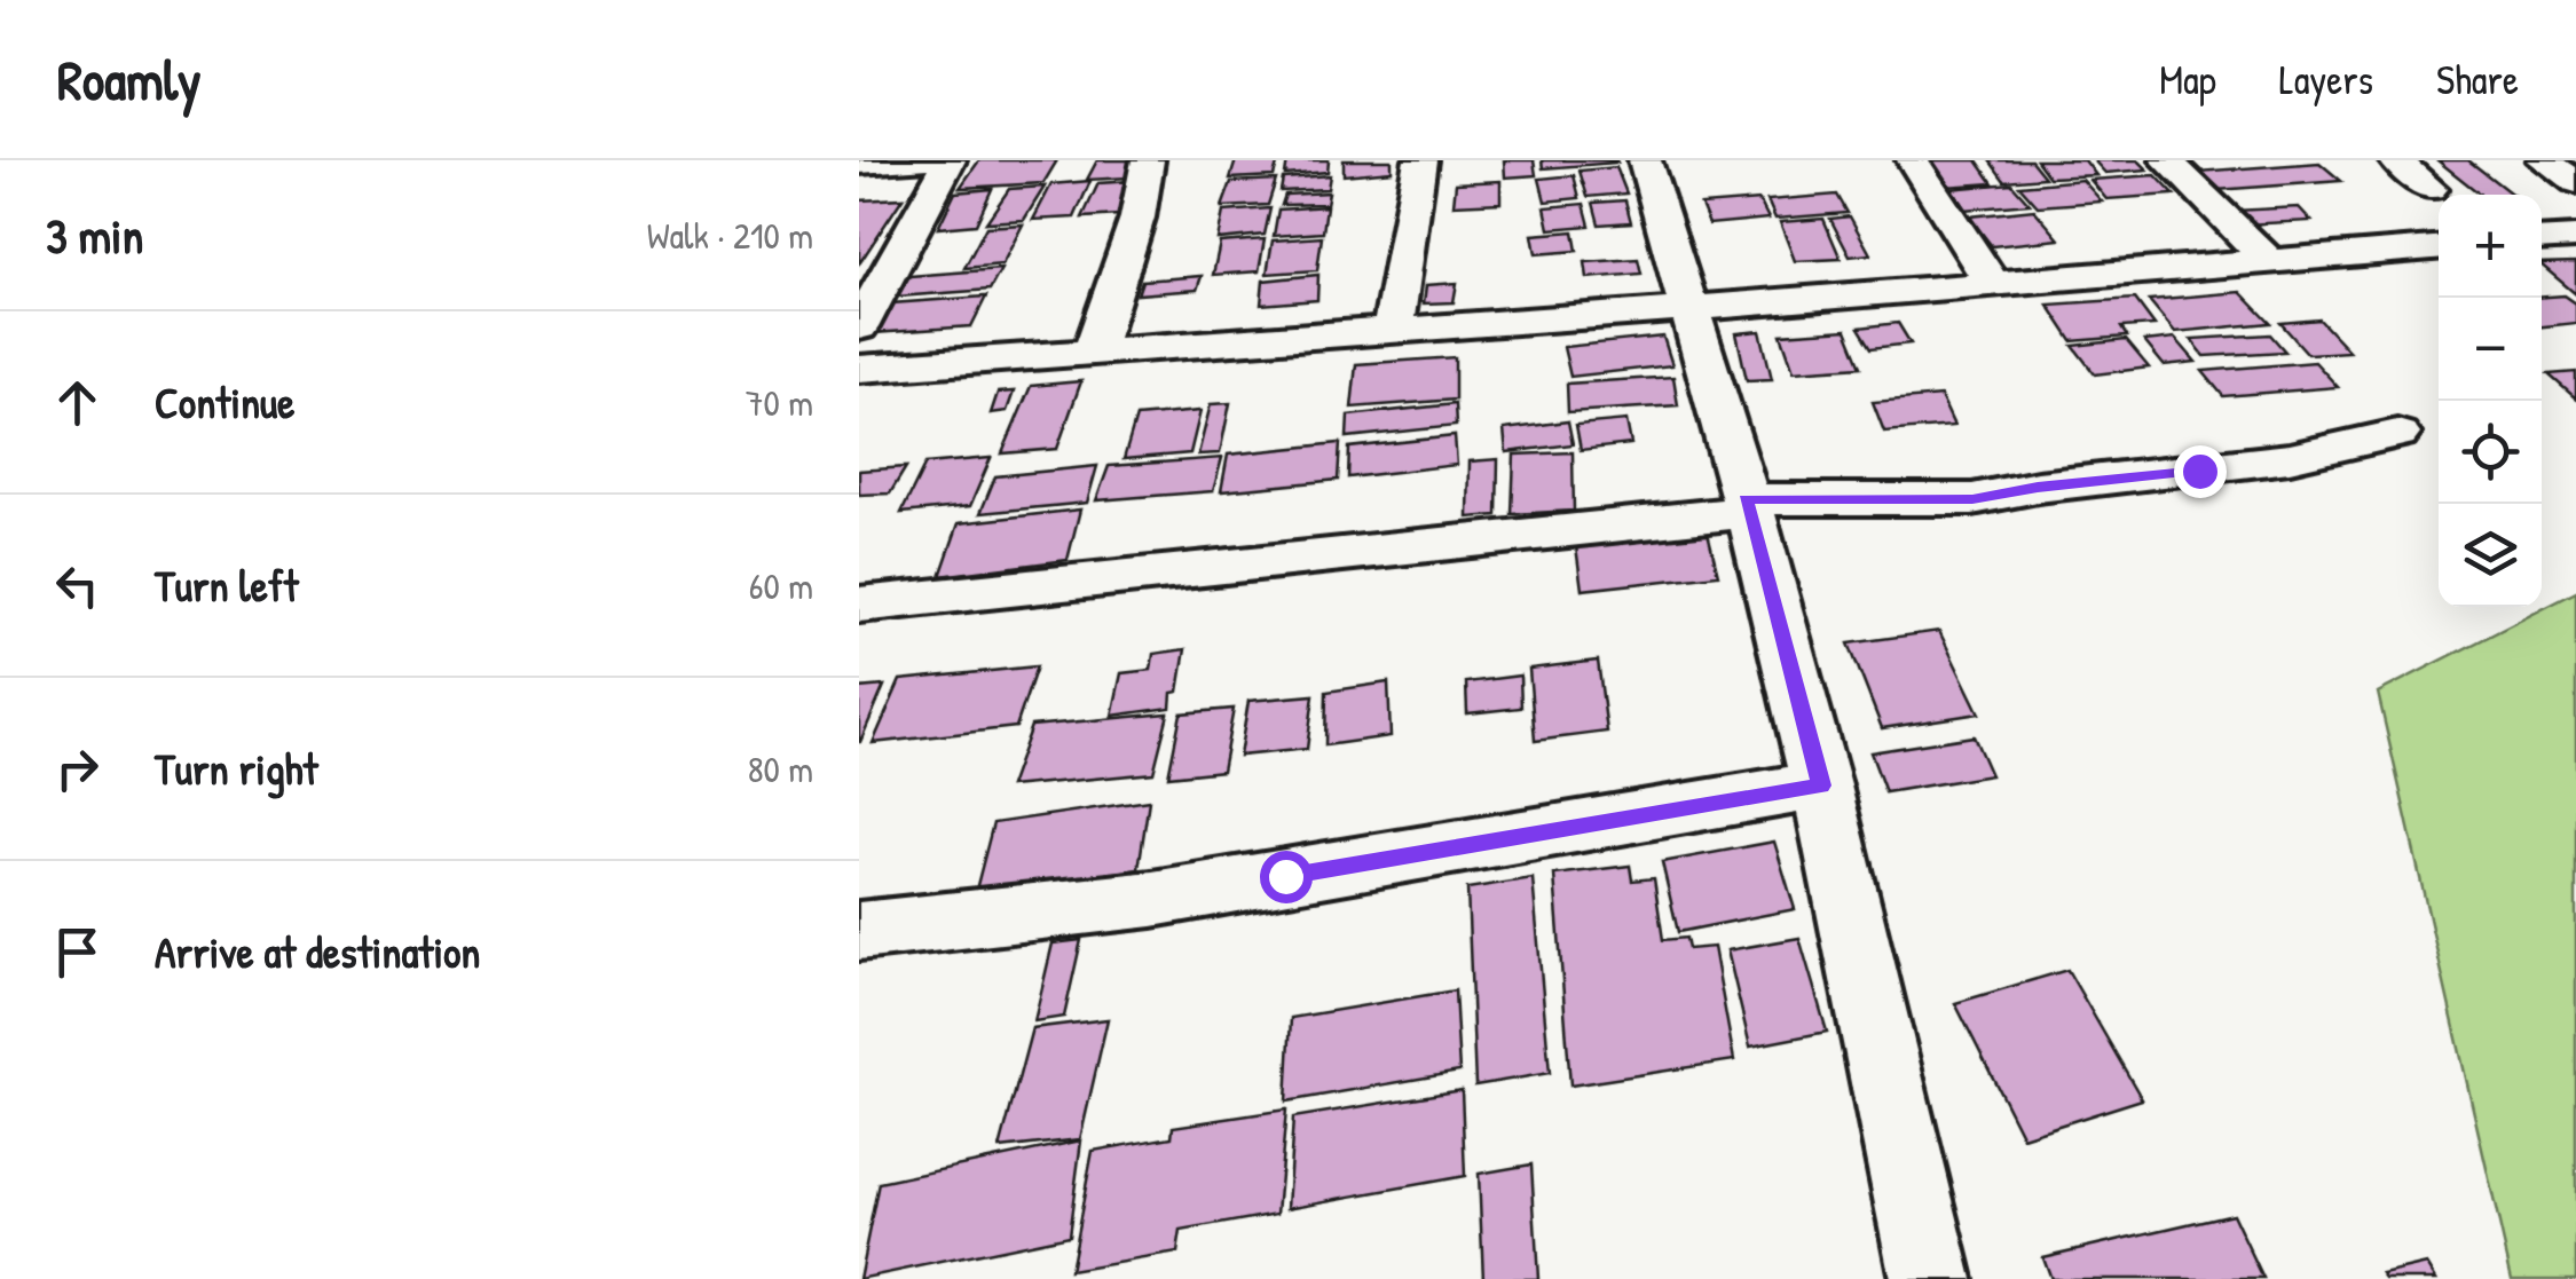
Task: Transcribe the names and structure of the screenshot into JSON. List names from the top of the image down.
{
  "page": {
    "header": "Roamly",
    "nav": ["Map", "Layers", "Share"],
    "heading": ["3 min", "Walk · 210 m"],
    "map_buttons": ["+", "−"],
    "list": [
      ["Continue", "70 m"],
      ["Turn left", "60 m"],
      ["Turn right", "80 m"],
      "Arrive at destination"
    ]
  }
}
